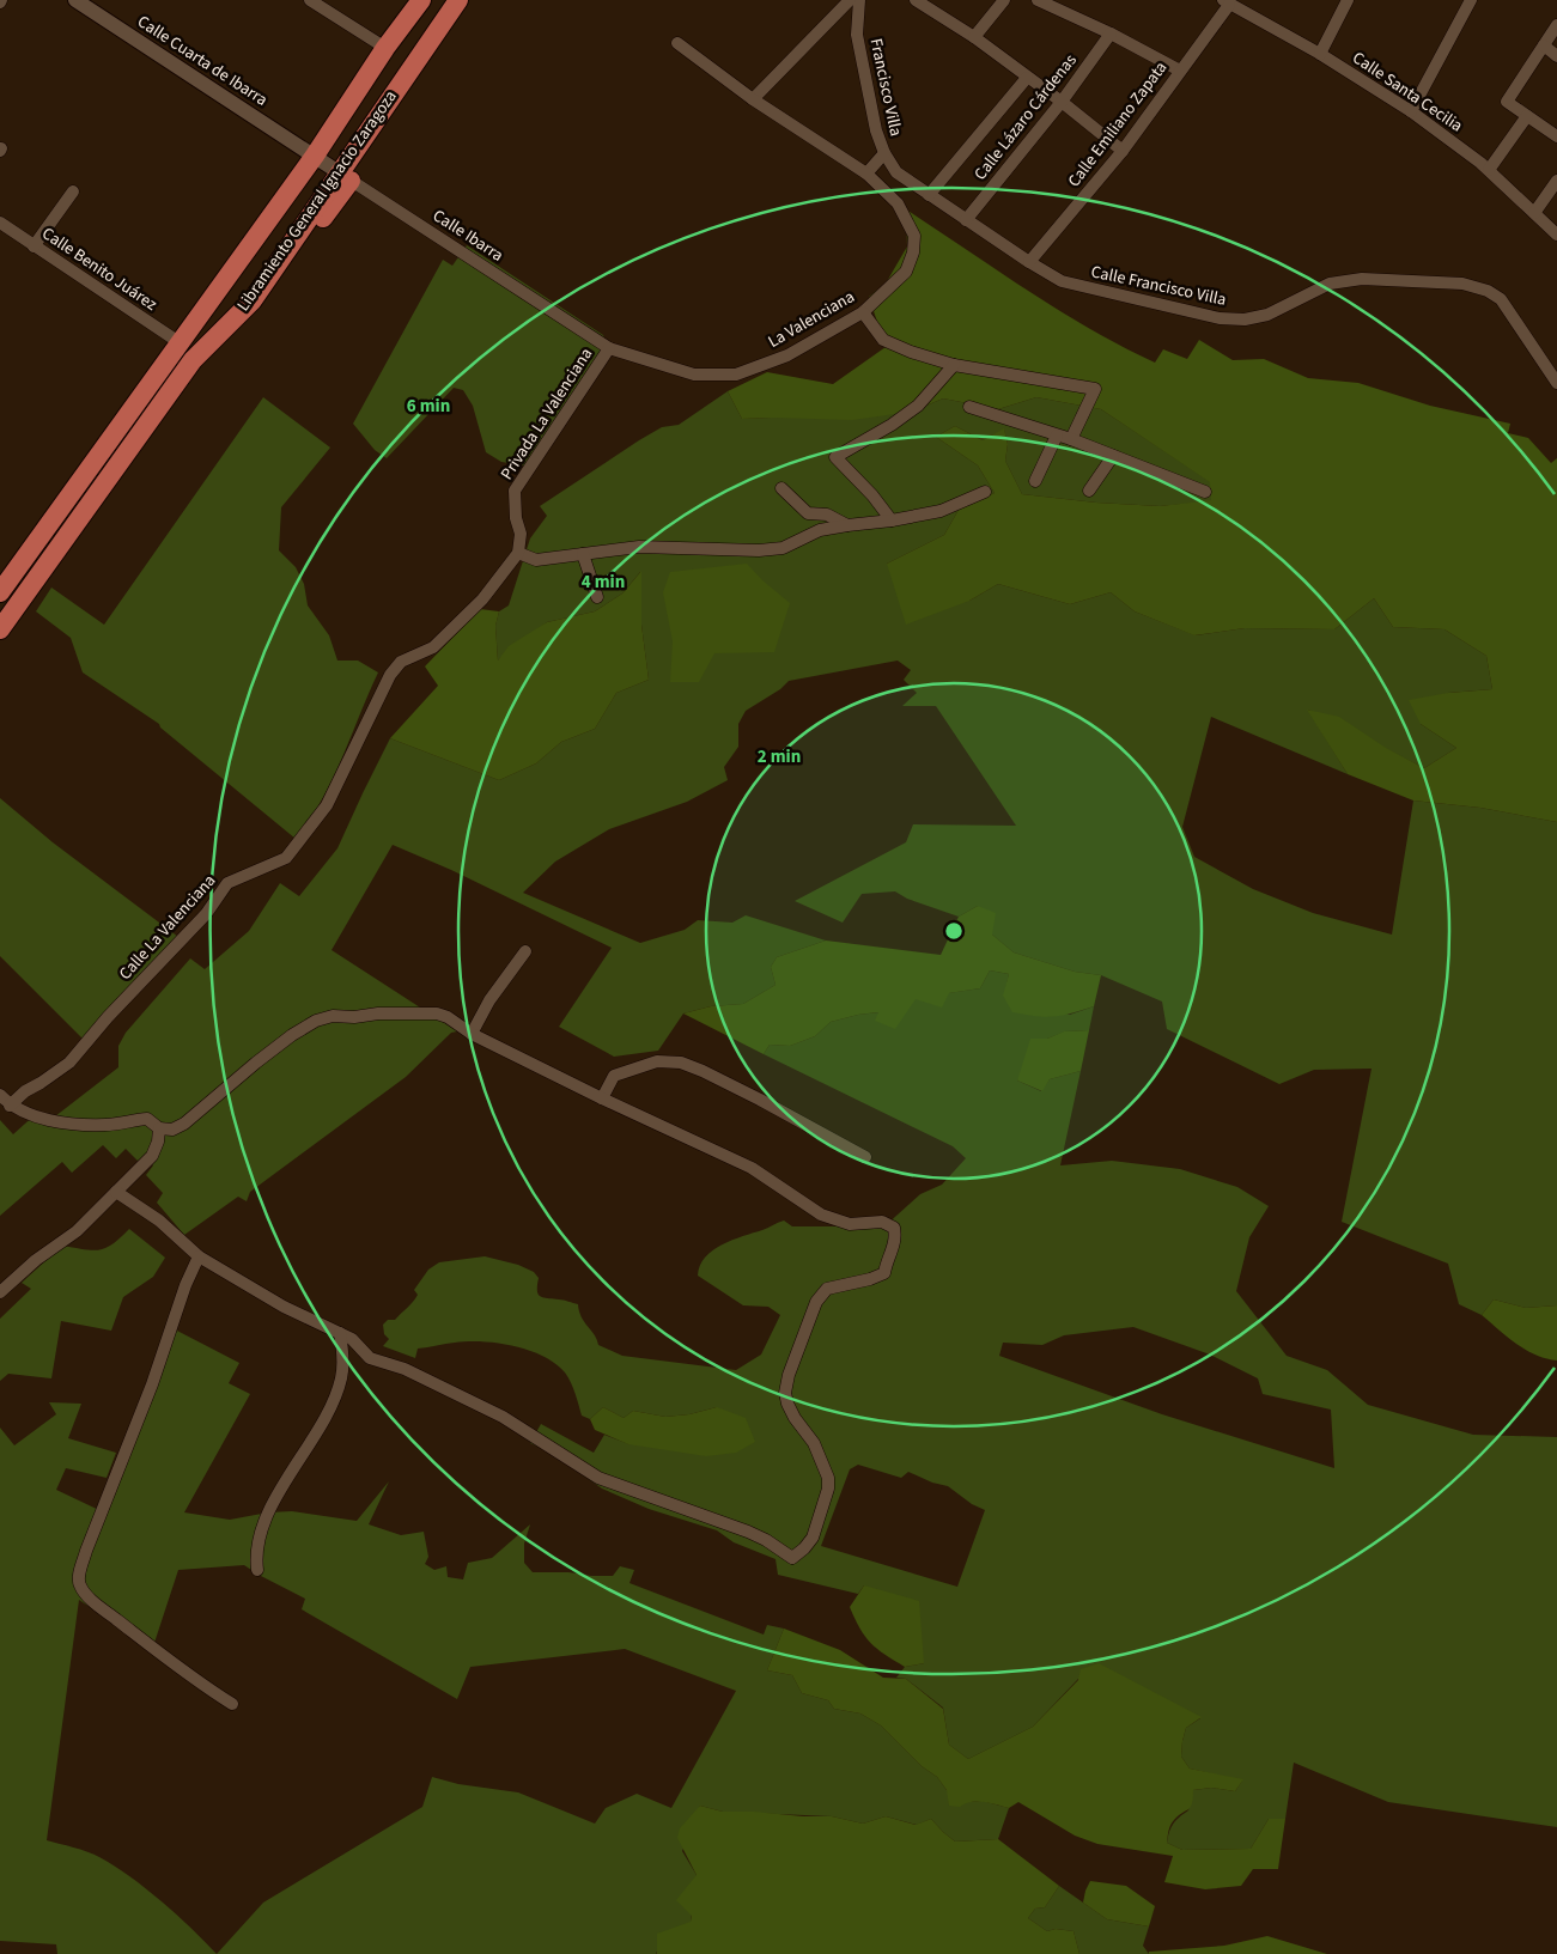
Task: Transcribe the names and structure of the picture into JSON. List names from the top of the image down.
{
  "streets": {
    "main road": ["Libramiento General Ignacio Zaragoza"],
    "street": [
      "Calle Cuarta de Ibarra",
      "Francisco Villa",
      "Calle Santa Cecilia",
      "Calle Lázaro Cárdenas",
      "Calle Emiliano Zapata",
      "Calle Ibarra",
      "Calle Benito Juárez",
      "Calle Francisco Villa",
      "La Valenciana",
      "Privada La Valenciana",
      "Calle La Valenciana"
    ]
  },
  "crossings": [
    ["Calle Cuarta de Ibarra", "Libramiento General Ignacio Zaragoza"],
    ["Calle Cuarta de Ibarra", "Calle Ibarra"],
    ["Francisco Villa", "Calle Francisco Villa"],
    ["Francisco Villa", "La Valenciana"],
    ["Calle Santa Cecilia", "Calle Emiliano Zapata"],
    ["Calle Lázaro Cárdenas", "Calle Francisco Villa"],
    ["Calle Emiliano Zapata", "Calle Francisco Villa"],
    ["Libramiento General Ignacio Zaragoza", "Calle Ibarra"],
    ["Libramiento General Ignacio Zaragoza", "Calle Benito Juárez"],
    ["Calle Ibarra", "La Valenciana"],
    ["Calle Ibarra", "Privada La Valenciana"],
    ["La Valenciana", "Privada La Valenciana"],
    ["Privada La Valenciana", "Calle La Valenciana"]
  ],
  "rings": ["6 min", "4 min", "2 min"]
}
